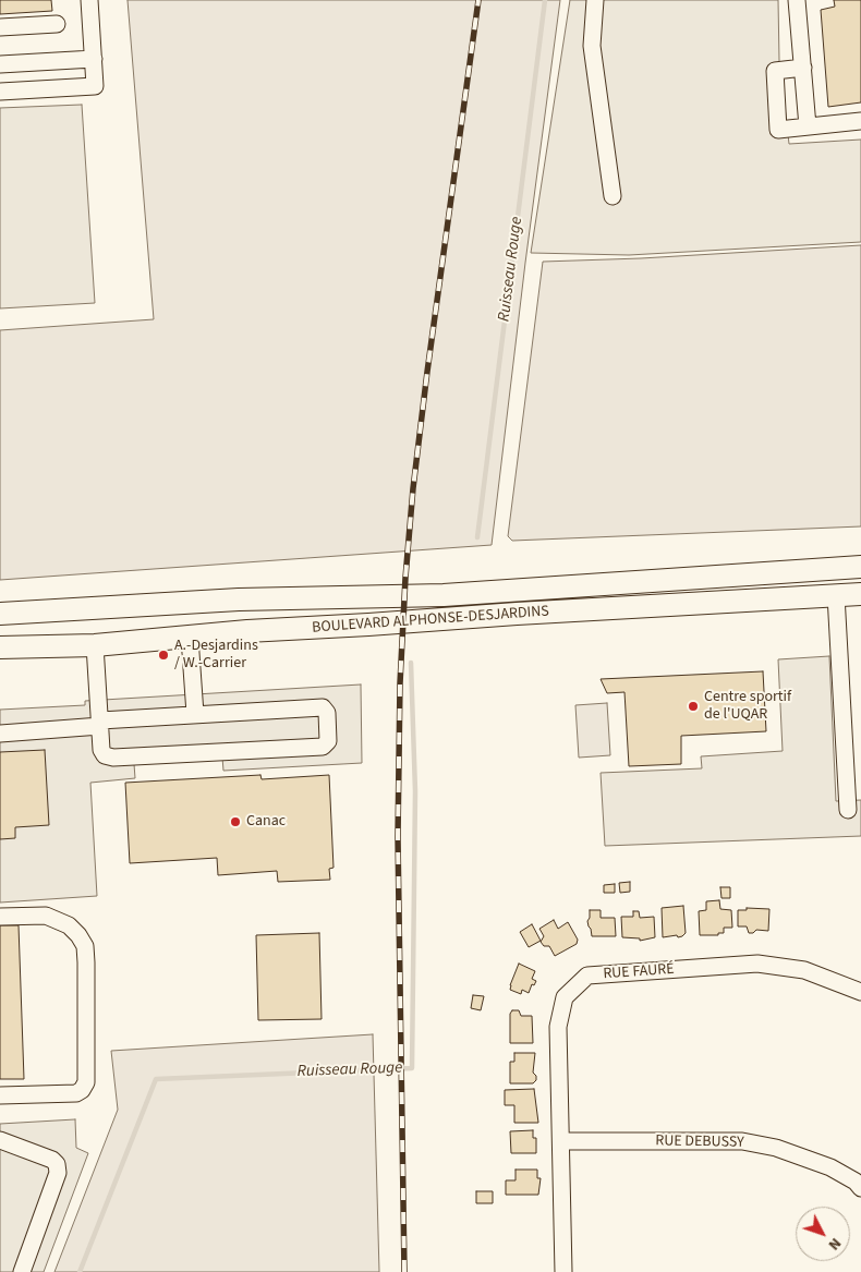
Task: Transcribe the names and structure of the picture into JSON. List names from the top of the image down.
{
  "streets": {
    "main road": ["BOULEVARD ALPHONSE-DESJARDINS"],
    "street": ["RUE FAURÉ", "RUE DEBUSSY"]
  },
  "crossings": [
    ["RUE FAURÉ", "RUE DEBUSSY"]
  ],
  "water": ["Ruisseau Rouge"],
  "places": ["A.-Desjardins / W.-Carrier", "Centre sportif de l'UQAR", "Canac"],
  "north": "bottom right"
}
